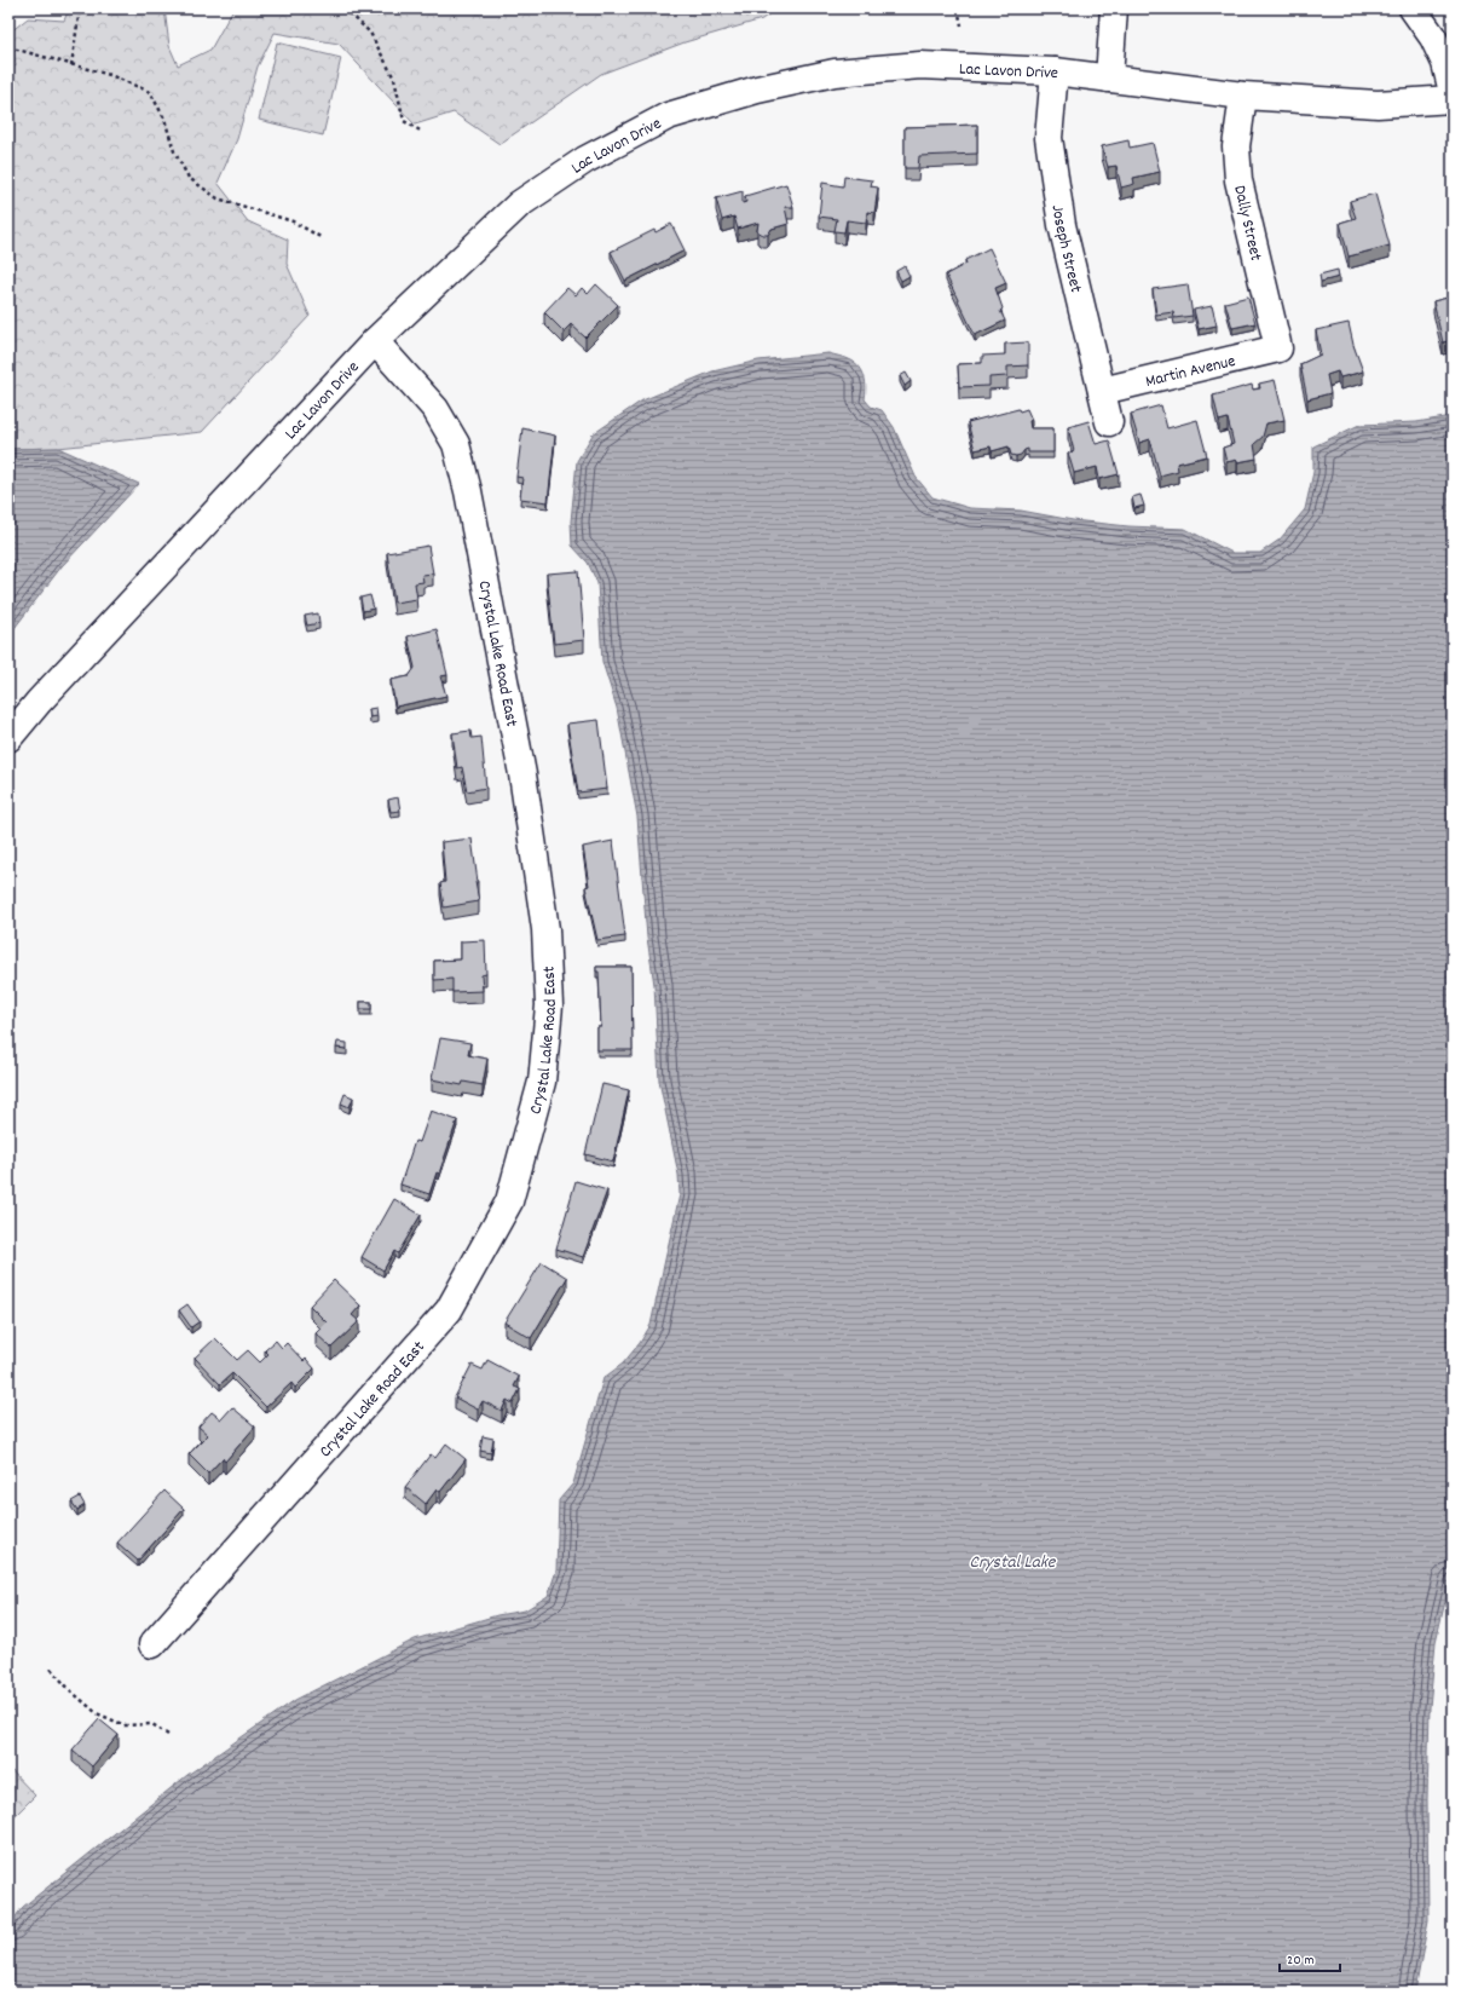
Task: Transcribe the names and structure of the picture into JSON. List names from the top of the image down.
{
  "streets": {
    "street": [
      "Lac Lavon Drive",
      "Dally Street",
      "Joseph Street",
      "Martin Avenue",
      "Crystal Lake Road East"
    ]
  },
  "crossings": [
    ["Lac Lavon Drive", "Dally Street"],
    ["Lac Lavon Drive", "Joseph Street"],
    ["Lac Lavon Drive", "Crystal Lake Road East"],
    ["Dally Street", "Martin Avenue"],
    ["Joseph Street", "Martin Avenue"]
  ],
  "water": ["Crystal Lake"],
  "scale_bar": "20 m"
}
